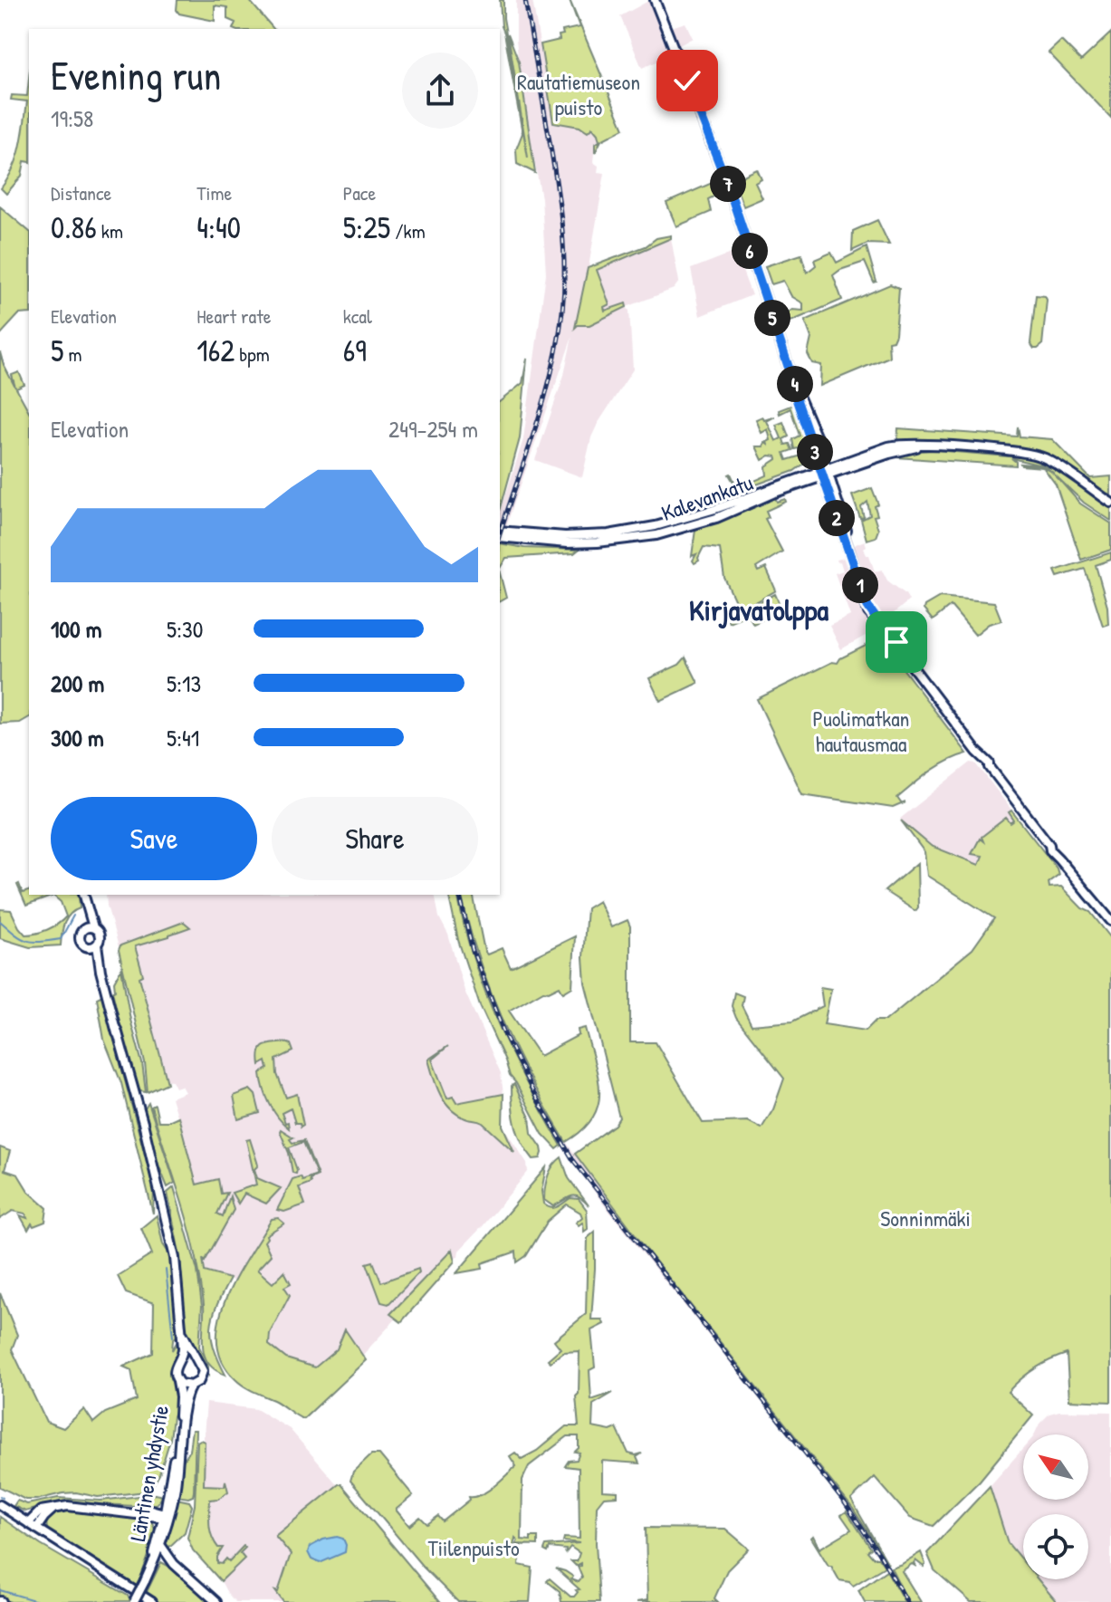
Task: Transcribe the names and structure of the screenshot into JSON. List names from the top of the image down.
{
  "streets": {
    "main road": ["Kalevankatu", "Läntinen yhdystie"]
  },
  "districts": ["Kirjavatolppa"],
  "parks": [
    "Rautatiemuseon puisto",
    "Puolimatkan hautausmaa",
    "Sonninmäki",
    "Tiilenpuisto"
  ],
  "north": "top left",
  "page": {
    "heading": ["Evening run", "19:58"],
    "stats": [
      ["Distance", "0.86 km"],
      ["Time", "4:40"],
      ["Pace", "5:25 /km"],
      ["Elevation", "5 m"],
      ["Heart rate", "162 bpm"],
      ["kcal", "69"]
    ],
    "pins": [
      "7",
      "6",
      "5",
      "4",
      "3",
      "2",
      "1"
    ],
    "chart": ["Elevation", "249–254 m"],
    "list": [
      {
        "name": "100 m",
        "note": "5:30"
      },
      {
        "name": "200 m",
        "note": "5:13"
      },
      {
        "name": "300 m",
        "note": "5:41"
      }
    ],
    "buttons": ["Save", "Share"]
  }
}
